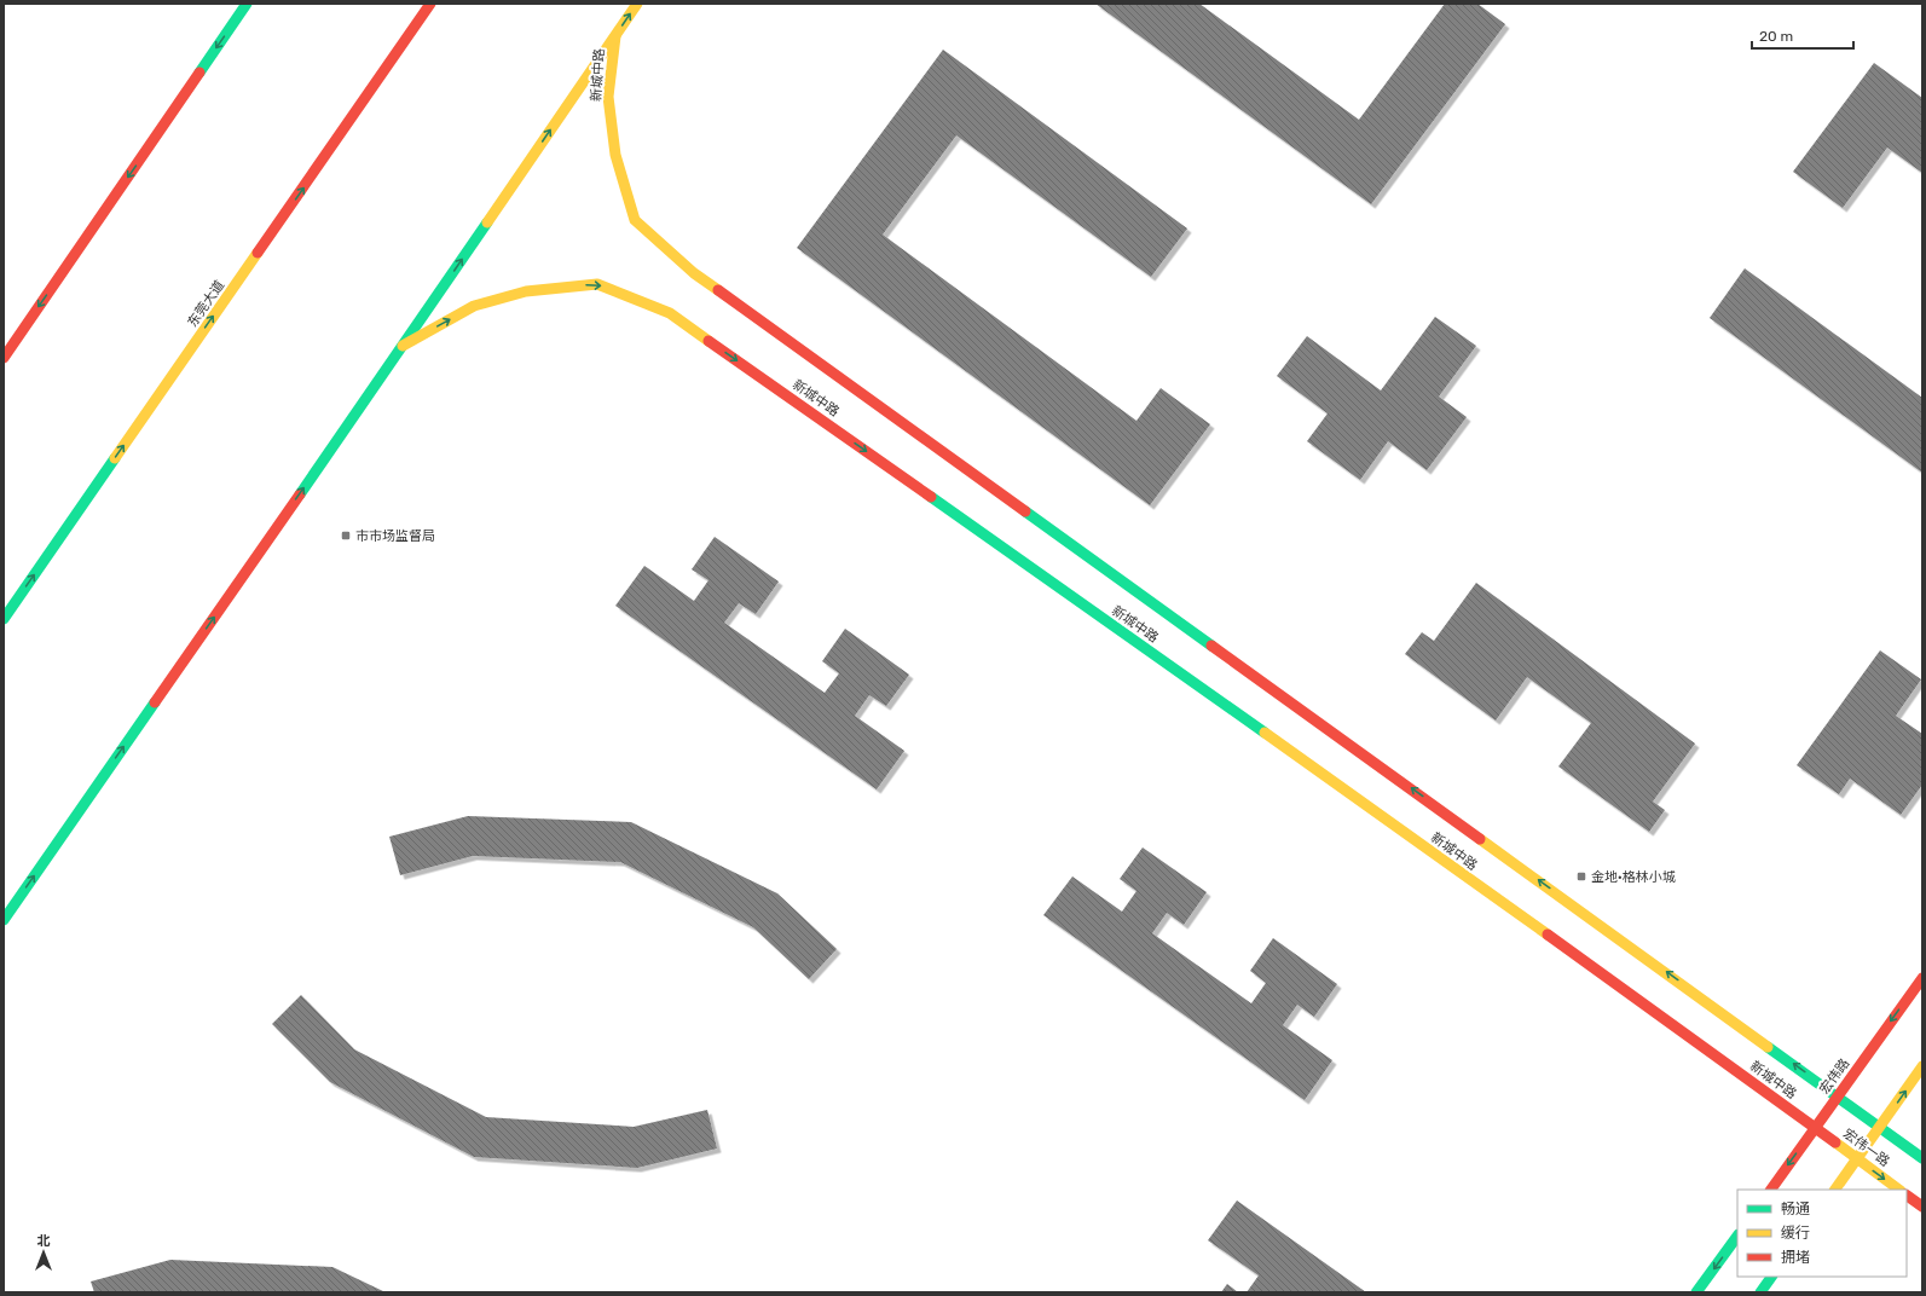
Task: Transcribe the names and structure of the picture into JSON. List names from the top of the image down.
{
  "streets": {
    "main road": [
      "新城中路",
      "东莞大道",
      "宏伟路",
      "宏伟一路"
    ]
  },
  "crossings": [
    ["新城中路", "宏伟路"],
    ["新城中路", "宏伟一路"],
    ["宏伟路", "宏伟一路"]
  ],
  "one_way": ["东莞大道"],
  "places": {
    "transit": ["市市场监督局", "金地·格林小城"]
  },
  "legend": ["畅通", "缓行", "拥堵"],
  "scale_bar": "20 m",
  "north": "top"
}
